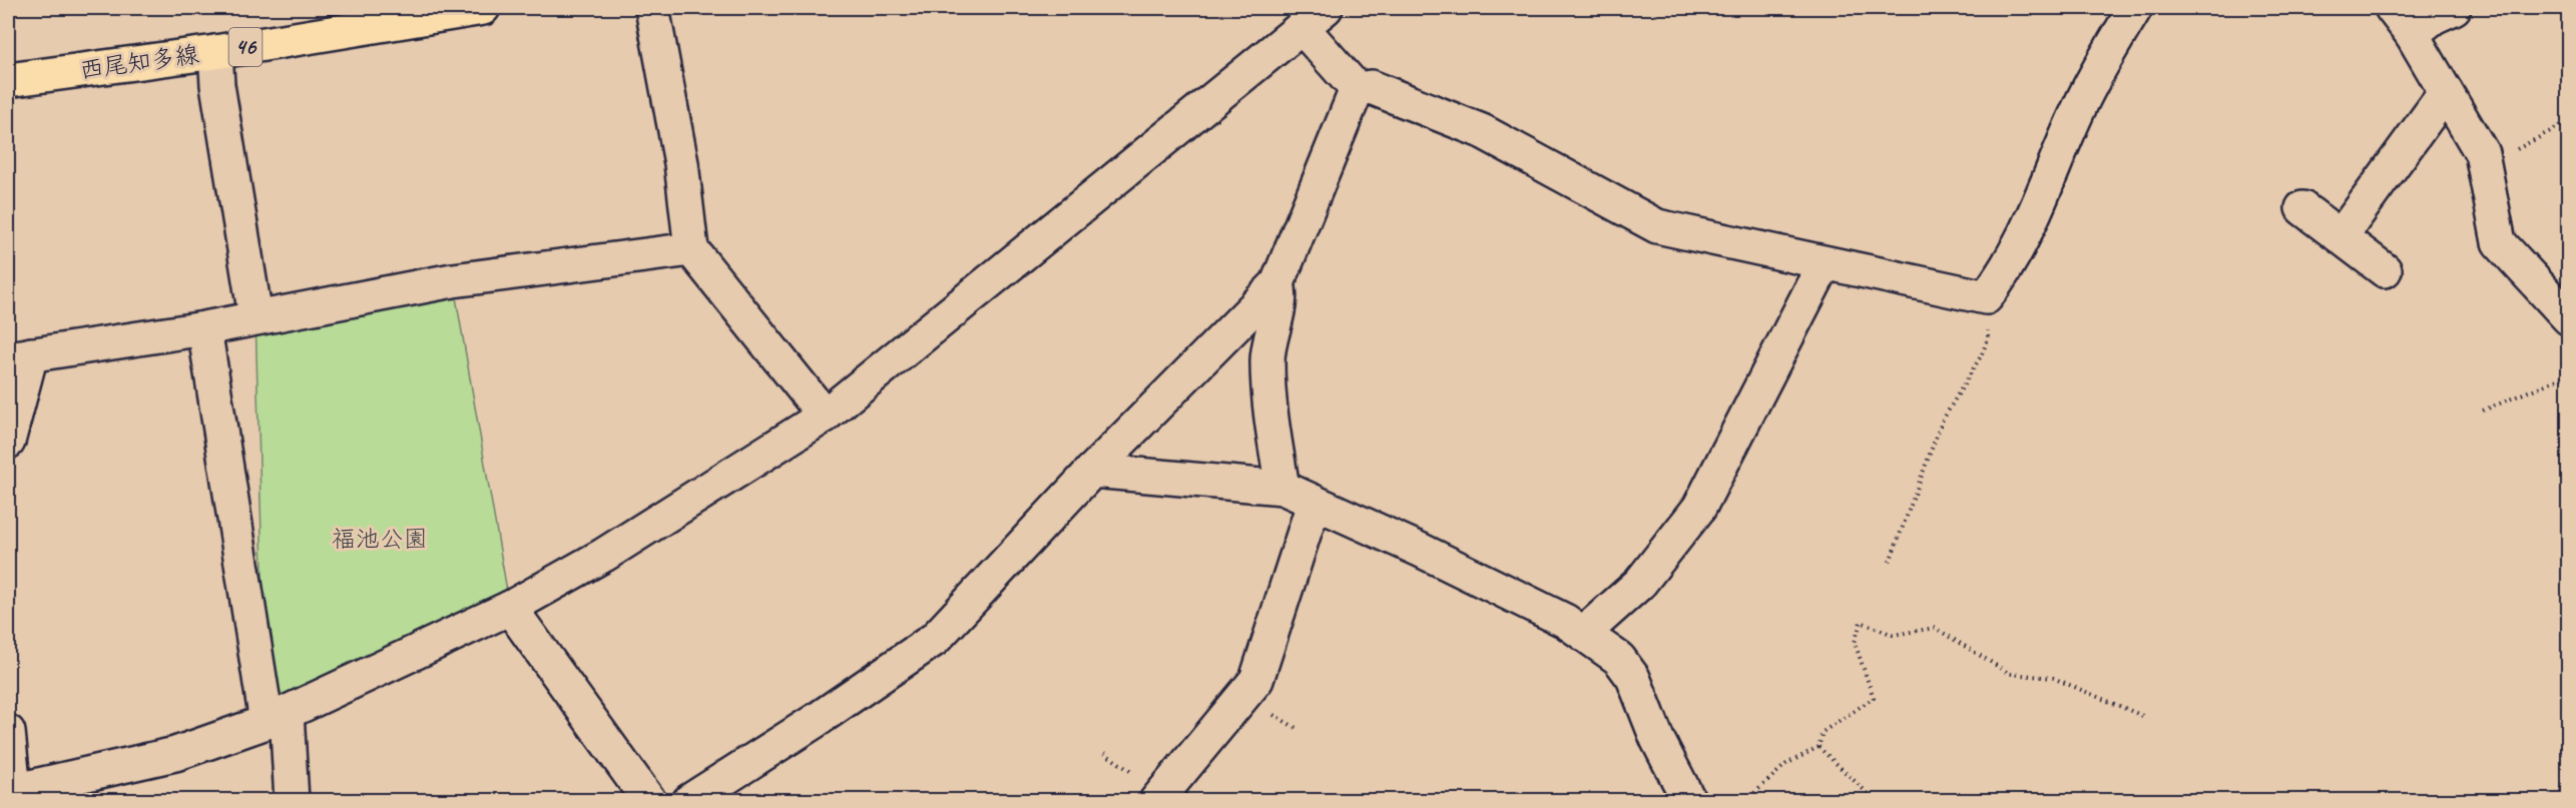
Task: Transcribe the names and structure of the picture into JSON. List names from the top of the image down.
{
  "streets": {
    "main road": ["46", "西尾知多線"]
  },
  "parks": ["福池公園"]
}
